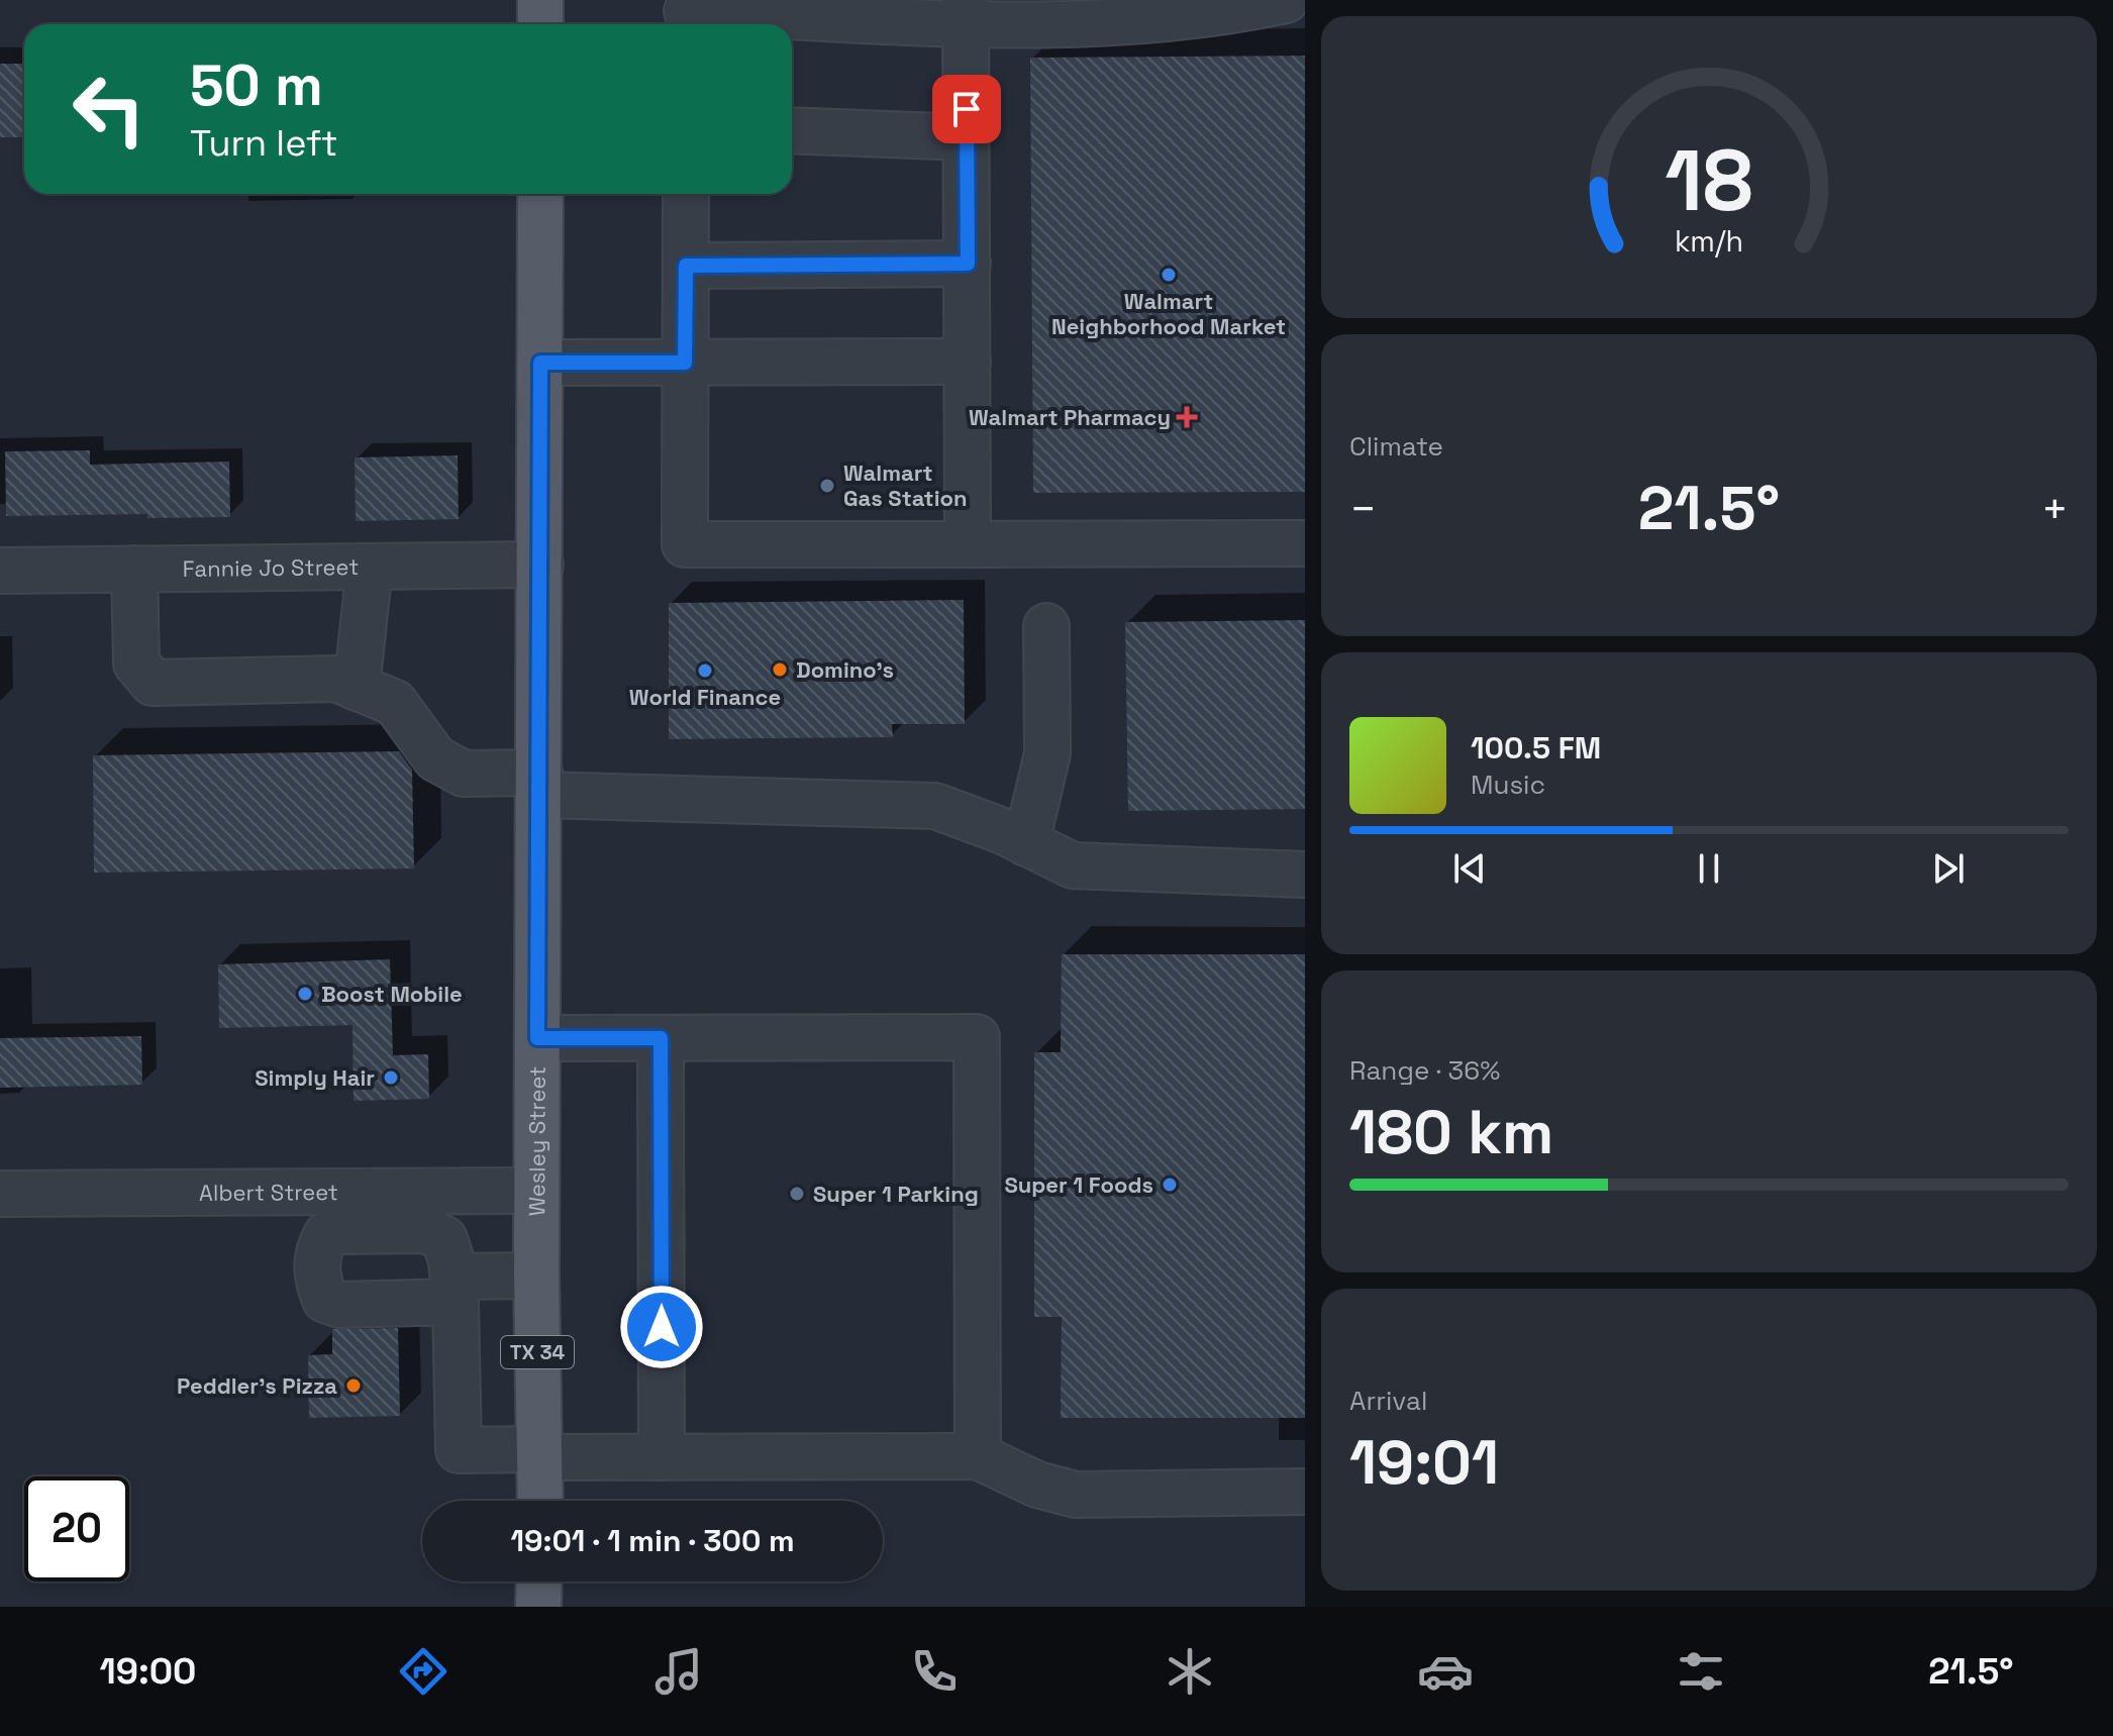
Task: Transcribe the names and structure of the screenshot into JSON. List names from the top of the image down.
{
  "streets": {
    "main road": ["Wesley Street", "TX 34"],
    "street": ["Fannie Jo Street", "Albert Street"]
  },
  "crossings": [
    ["Fannie Jo Street", "Wesley Street"],
    ["Wesley Street", "Albert Street"]
  ],
  "places": {
    "other": [
      "Walmart Neighborhood Market",
      "Walmart Gas Station",
      "Domino's",
      "World Finance",
      "Boost Mobile",
      "Simply Hair",
      "Super 1 Foods",
      "Super 1 Parking",
      "Peddler's Pizza"
    ],
    "health": ["Walmart Pharmacy"]
  },
  "page": {
    "turn": ["50 m", "Turn left"],
    "tile": [
      "Climate",
      ["Range · 36%", "180 km"],
      ["Arrival", "19:01"]
    ],
    "heat": ["−", "21.5°", "+"],
    "song": ["100.5 FM", "Music"],
    "limit": "20",
    "trip": "19:01 · 1 min · 300 m",
    "tabs": ["19:00", "21.5°"],
    "gauge": ["18", "km/h"]
  }
}
